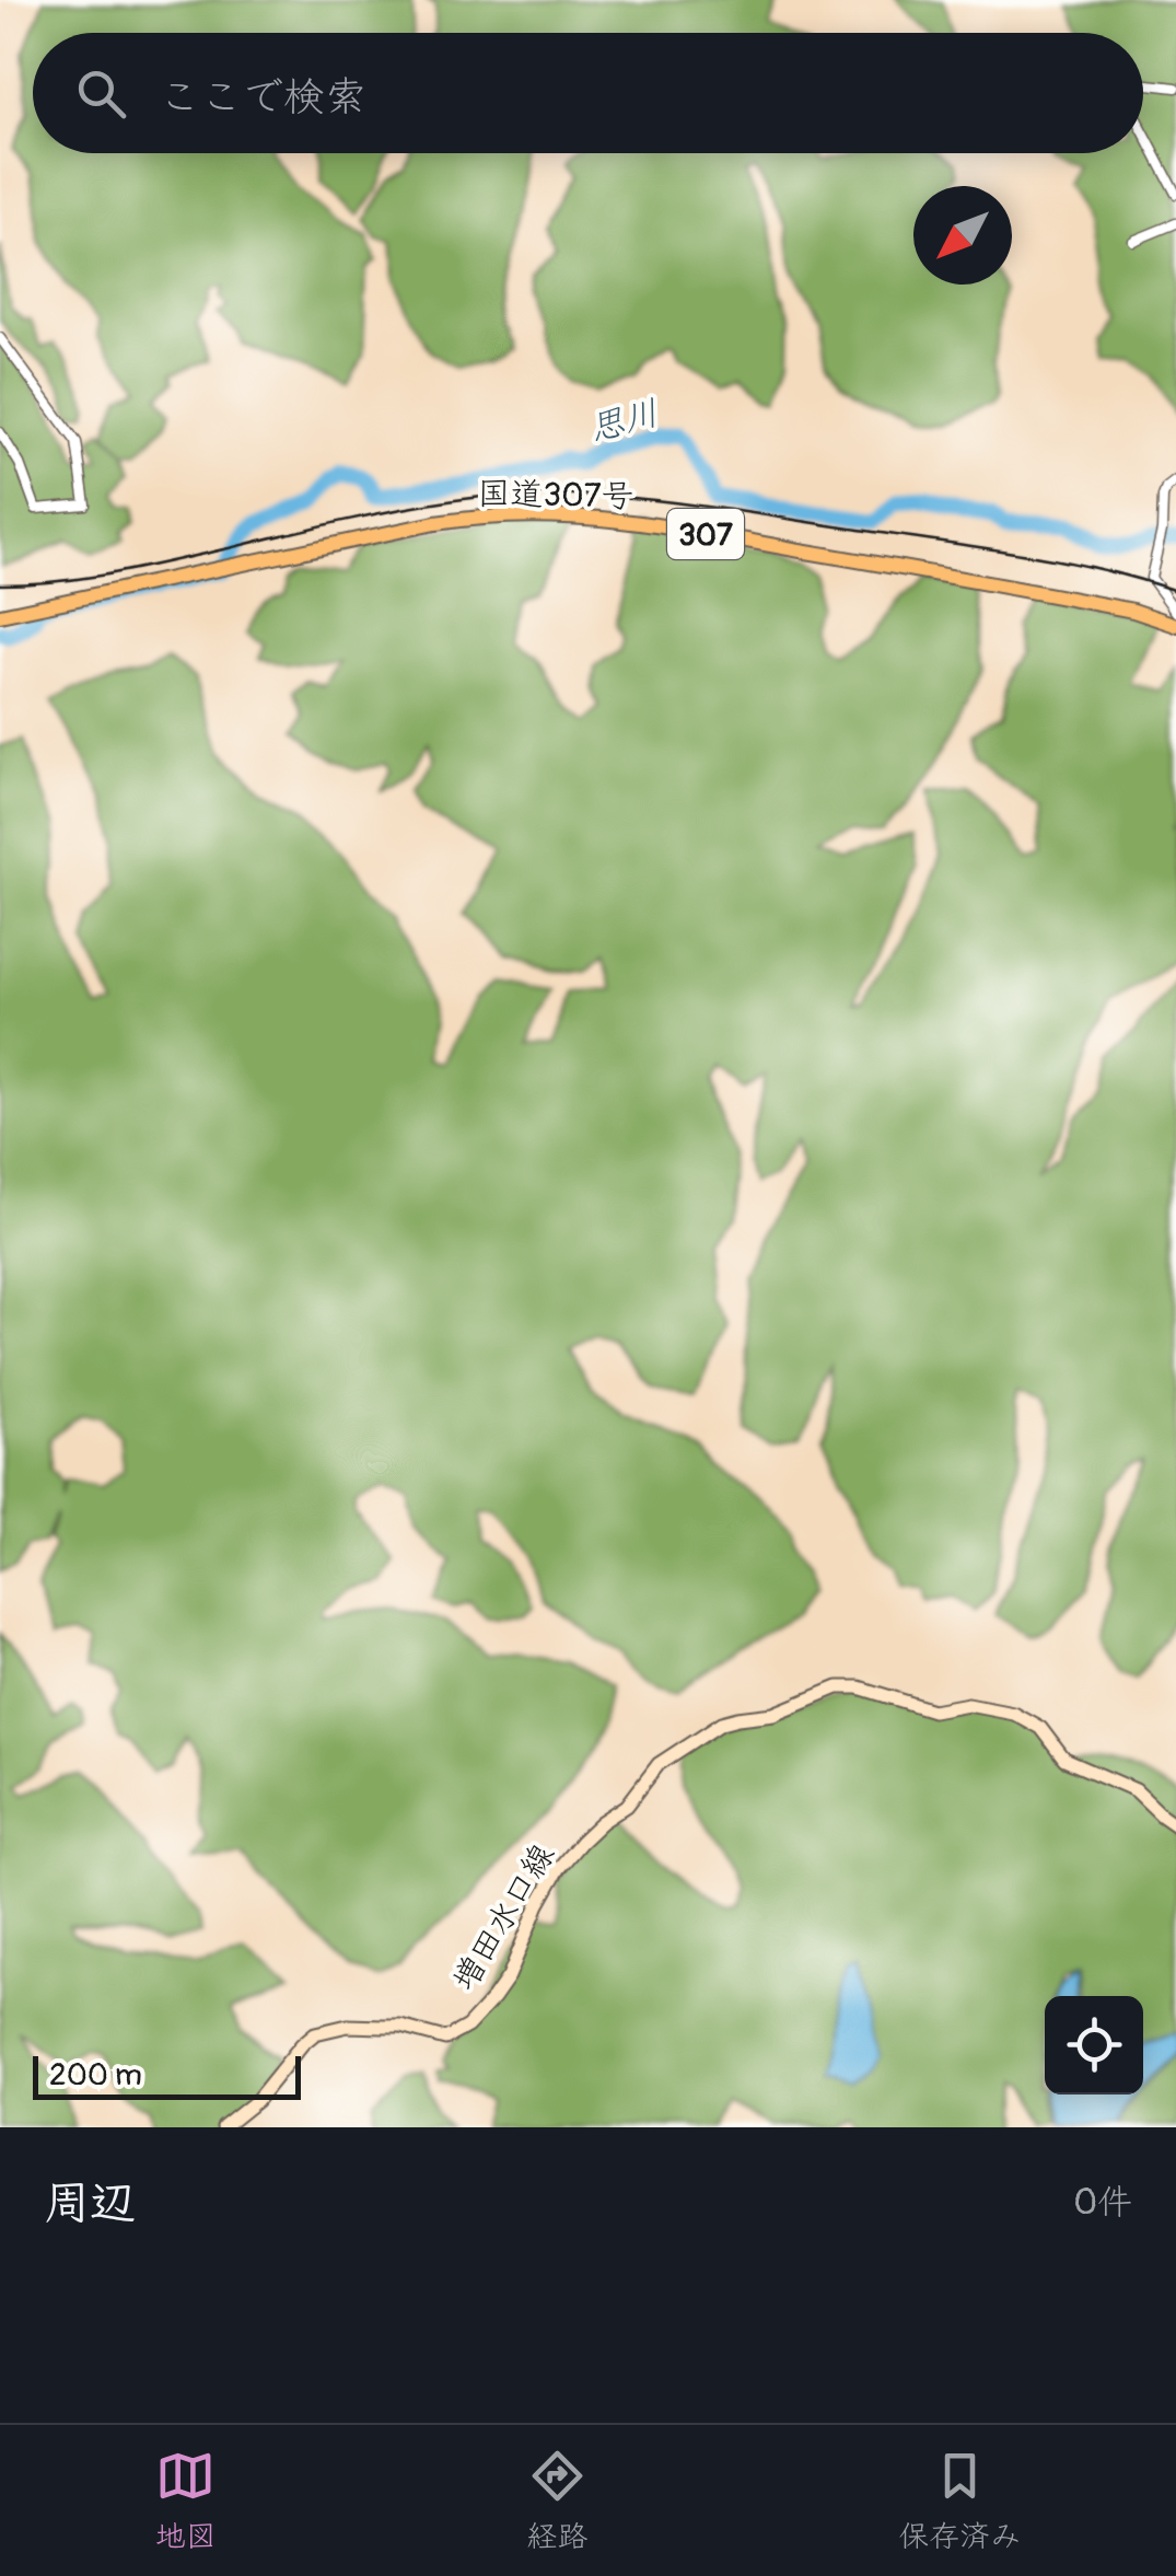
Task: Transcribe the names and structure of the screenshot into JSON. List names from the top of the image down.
{
  "streets": {
    "highway": ["国道307号", "307"],
    "main road": ["増田水口線"]
  },
  "water": ["思川"],
  "scale_bar": "200 m",
  "north": "bottom left",
  "page": {
    "search": "ここで検索",
    "scale": "200 m",
    "heading": ["周辺", "0件"],
    "nav": ["地図", "経路", "保存済み"]
  }
}
